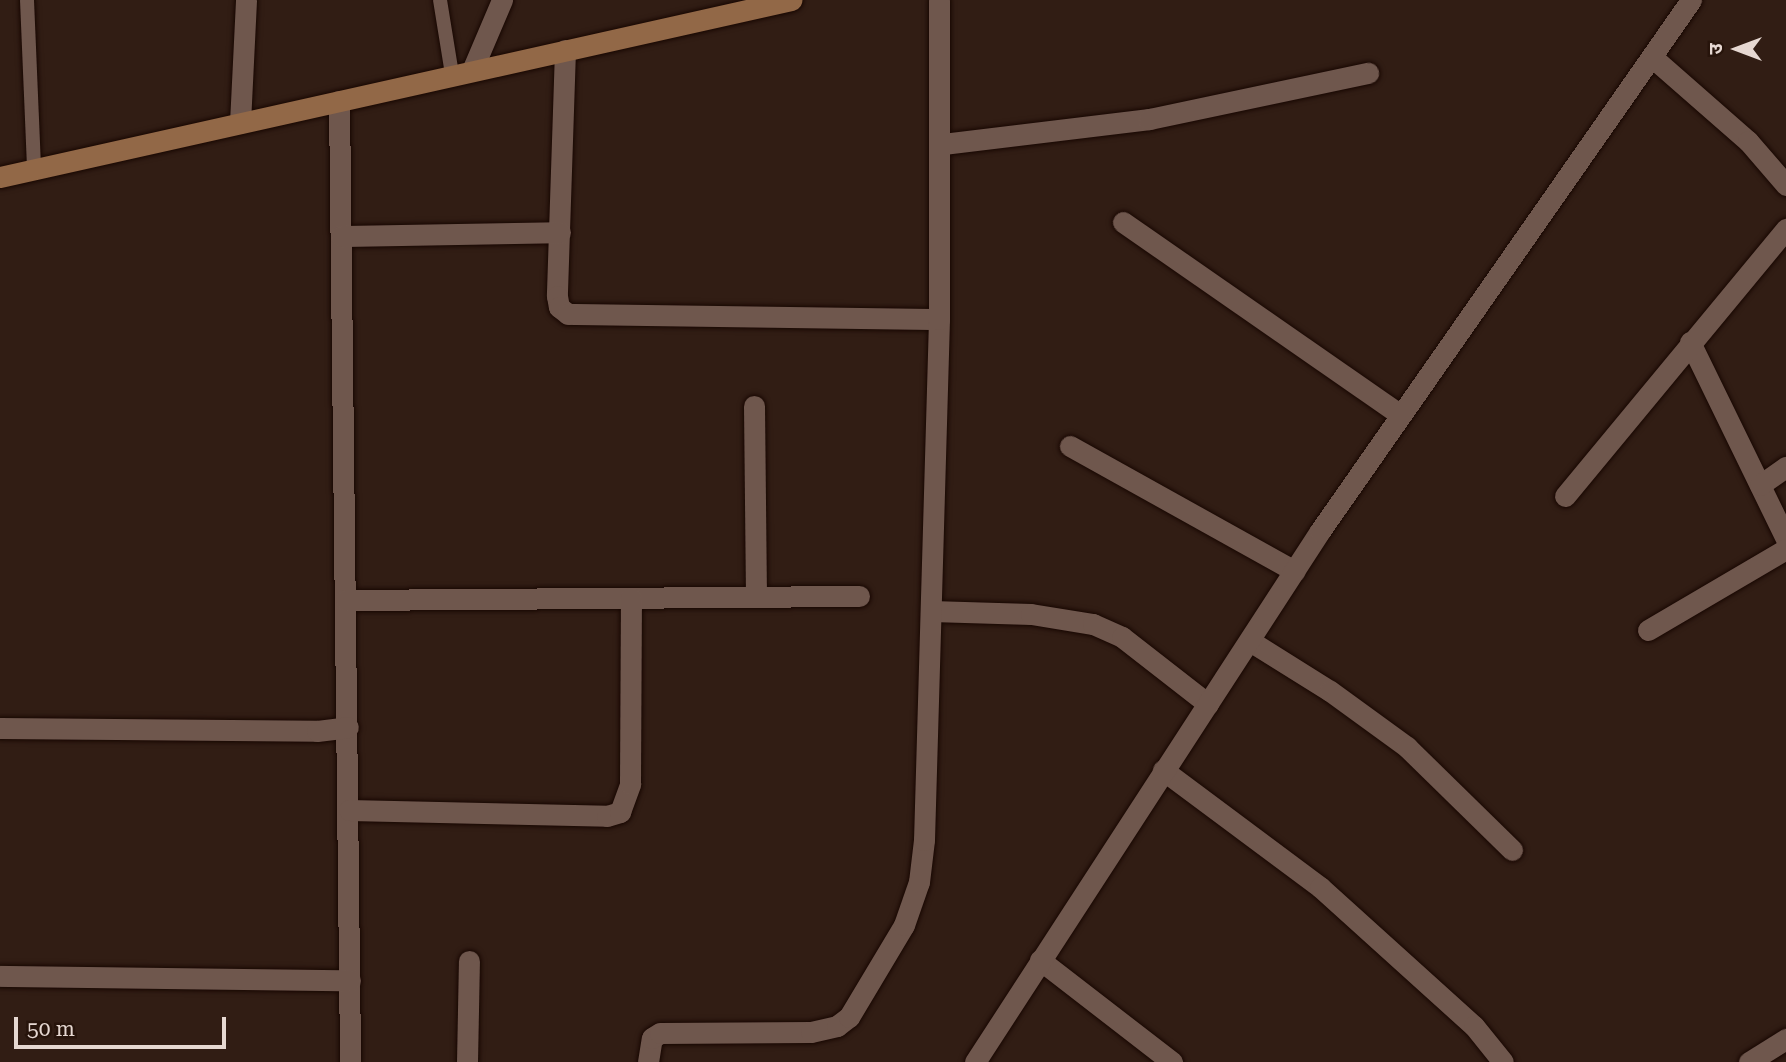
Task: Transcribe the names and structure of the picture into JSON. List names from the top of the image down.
{
  "scale_bar": "50 m",
  "north": "left"
}
